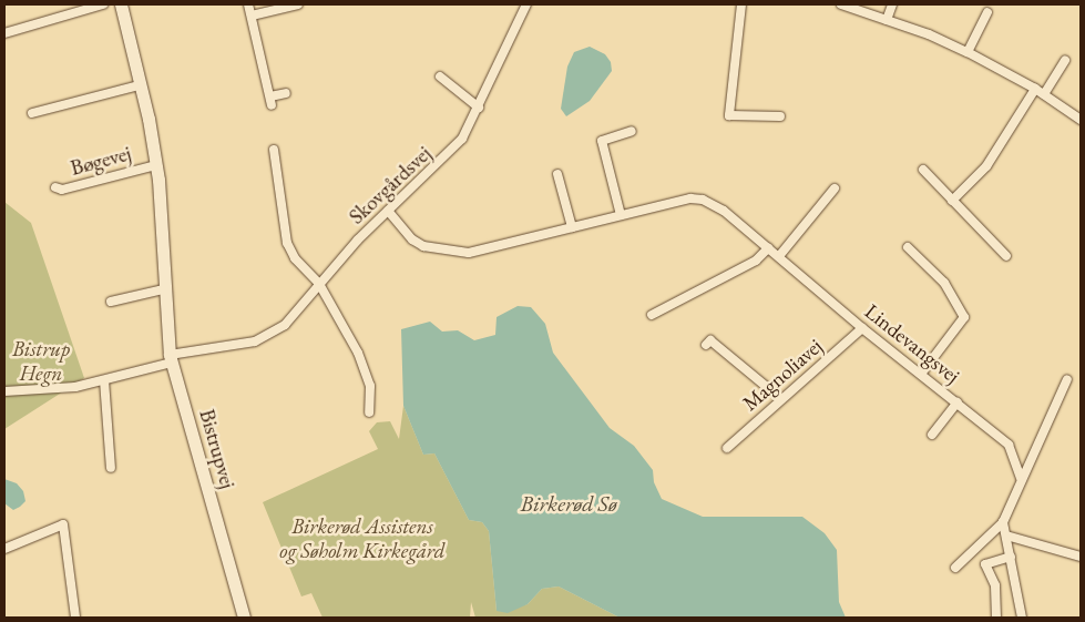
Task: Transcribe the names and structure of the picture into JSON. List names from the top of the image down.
{
  "streets": {
    "main road": ["Bistrupvej"],
    "street": [
      "Bøgevej",
      "Skovgårdsvej",
      "Lindevangsvej",
      "Magnoliavej"
    ]
  },
  "crossings": [
    ["Bøgevej", "Bistrupvej"],
    ["Skovgårdsvej", "Lindevangsvej"],
    ["Skovgårdsvej", "Bistrupvej"],
    ["Lindevangsvej", "Magnoliavej"]
  ],
  "water": ["Birkerød Sø"],
  "parks": ["Bistrup Hegn", "Birkerød Assistens og Søholm Kirkegård"]
}
